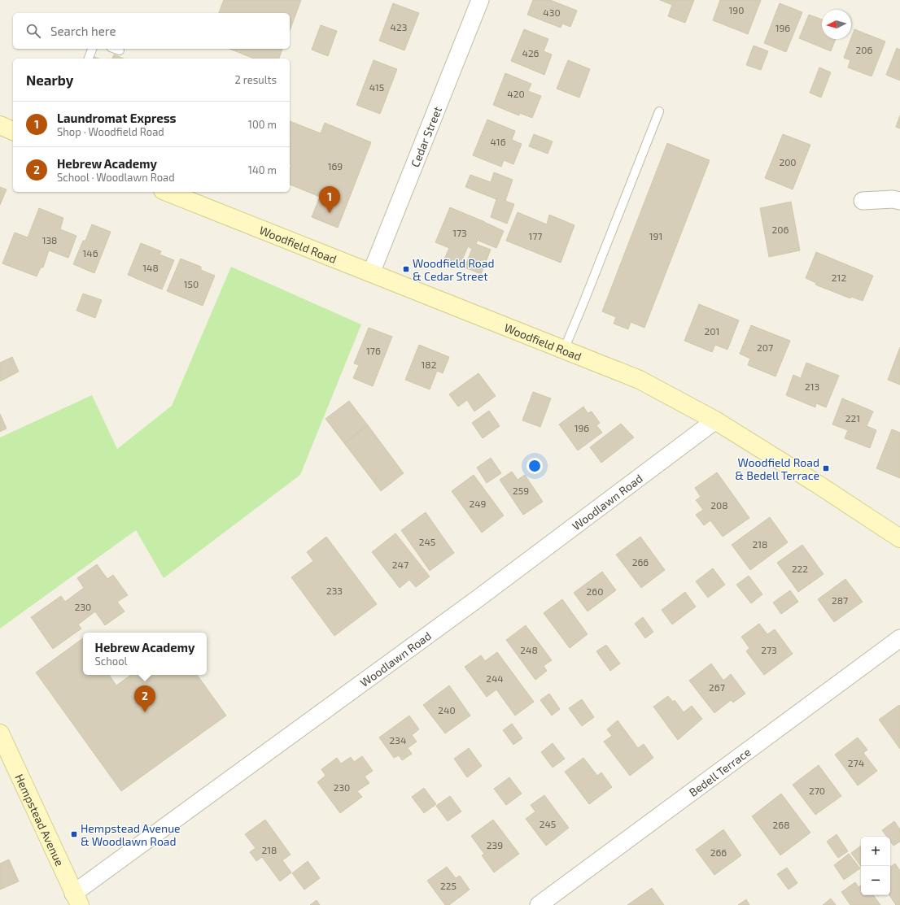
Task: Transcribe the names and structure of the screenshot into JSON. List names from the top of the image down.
{
  "streets": {
    "main road": ["Woodfield Road", "Hempstead Avenue"],
    "street": ["Cedar Street", "Woodlawn Road", "Bedell Terrace"]
  },
  "crossings": [
    ["Cedar Street", "Woodfield Road"],
    ["Woodfield Road", "Woodlawn Road"],
    ["Woodlawn Road", "Hempstead Avenue"]
  ],
  "places": {
    "transit": ["Woodfield Road & Cedar Street", "Woodfield Road & Bedell Terrace", "Hempstead Avenue & Woodlawn Road"]
  },
  "house_numbers": [
    "190",
    "430",
    "423",
    "196",
    "206",
    "426",
    "415",
    "420",
    "416",
    "200",
    "169",
    "206",
    "173",
    "177",
    "191",
    "138",
    "146",
    "148",
    "212",
    "150",
    "201",
    "207",
    "176",
    "182",
    "213",
    "221",
    "196",
    "259",
    "249",
    "208",
    "245",
    "218",
    "266",
    "247",
    "222",
    "233",
    "260",
    "287",
    "230",
    "248",
    "273",
    "244",
    "267",
    "240",
    "234",
    "274",
    "230",
    "270",
    "245",
    "268",
    "239",
    "218",
    "266",
    "225"
  ],
  "north": "left",
  "page": {
    "search": "Search here",
    "heading": ["Nearby", "2 results"],
    "list": [
      {
        "mark": "1",
        "name": "Laundromat Express",
        "note": "Shop · Woodfield Road",
        "value": "100 m"
      },
      {
        "mark": "2",
        "name": "Hebrew Academy",
        "note": "School · Woodlawn Road",
        "value": "140 m"
      }
    ],
    "pins": ["1", "2"],
    "popup": ["Hebrew Academy", "School"],
    "map_buttons": ["+", "−"]
  }
}
